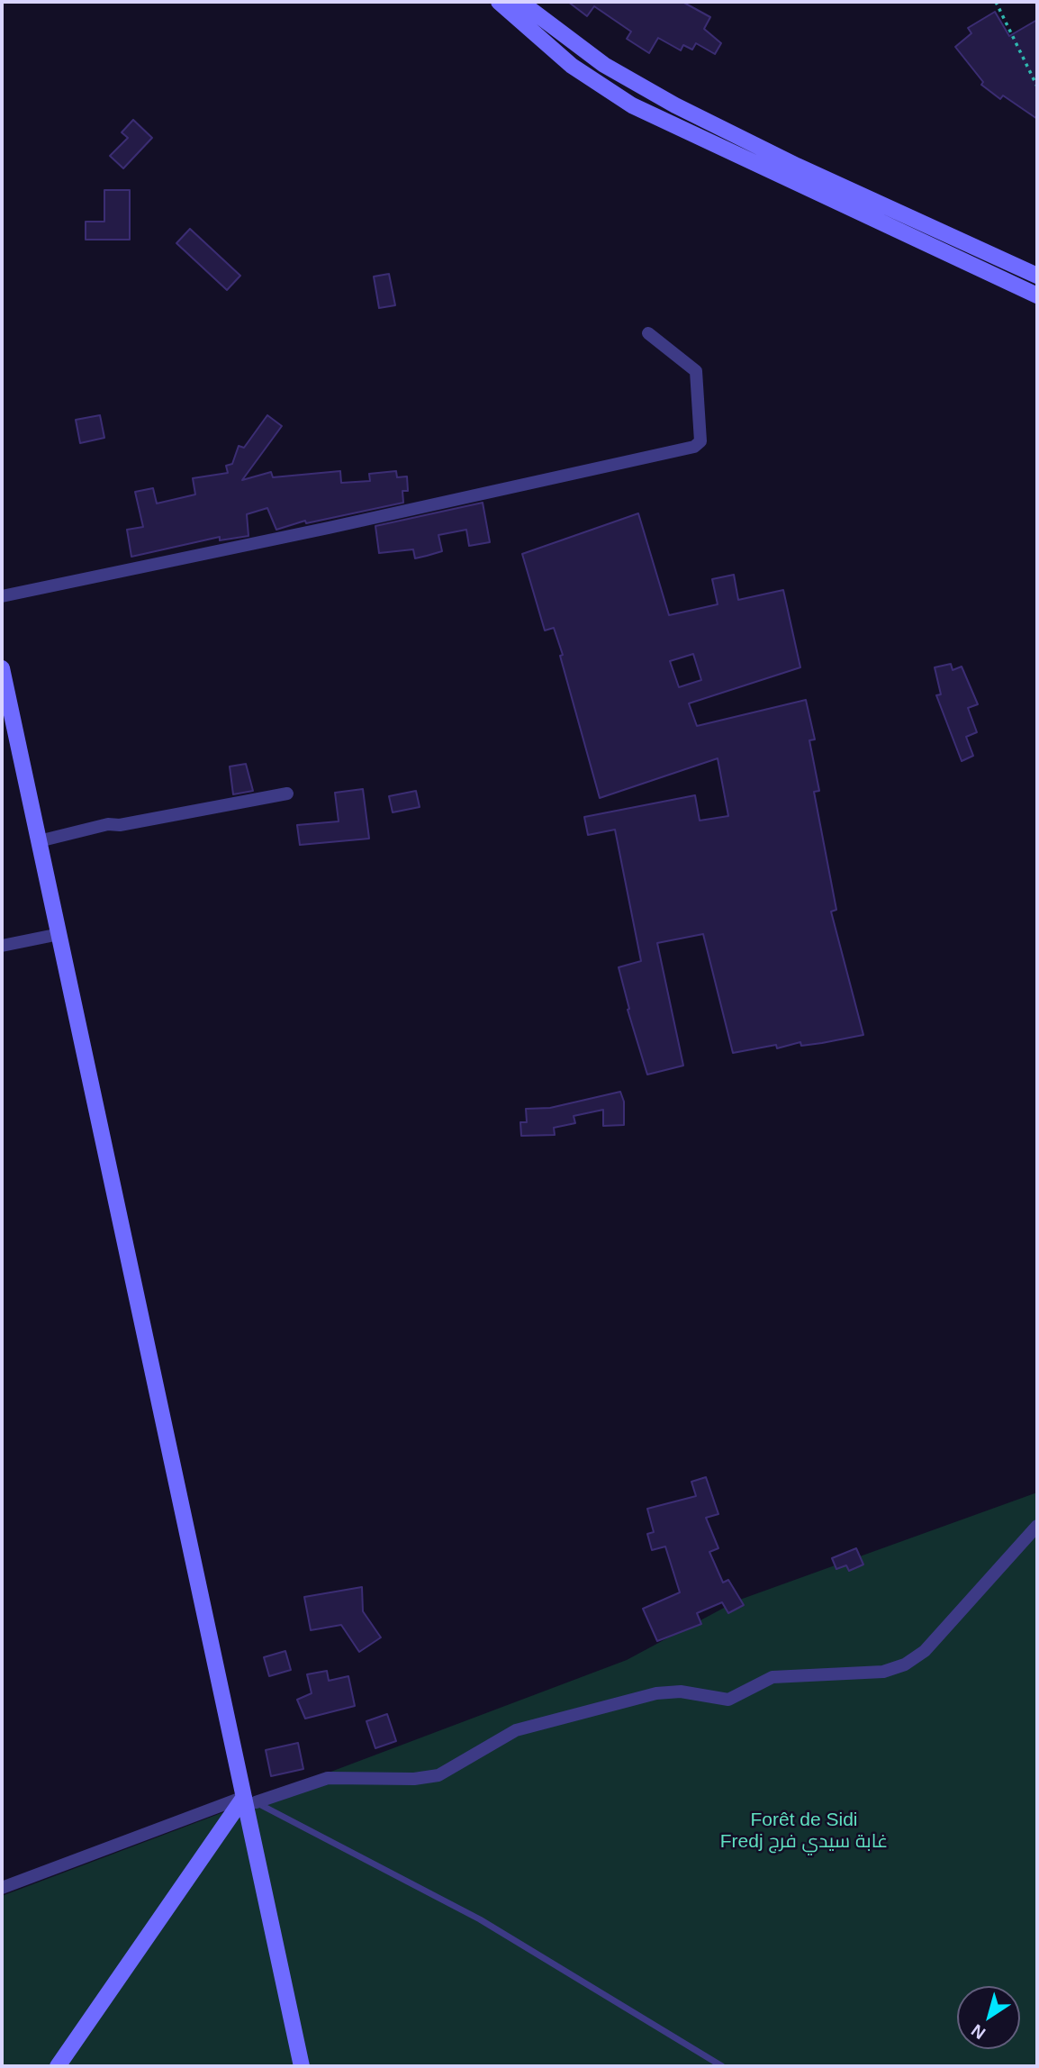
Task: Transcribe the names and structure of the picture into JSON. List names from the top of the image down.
{
  "parks": ["Forêt de Sidi Fredj غابة سيدي فرج"],
  "north": "bottom left"
}
